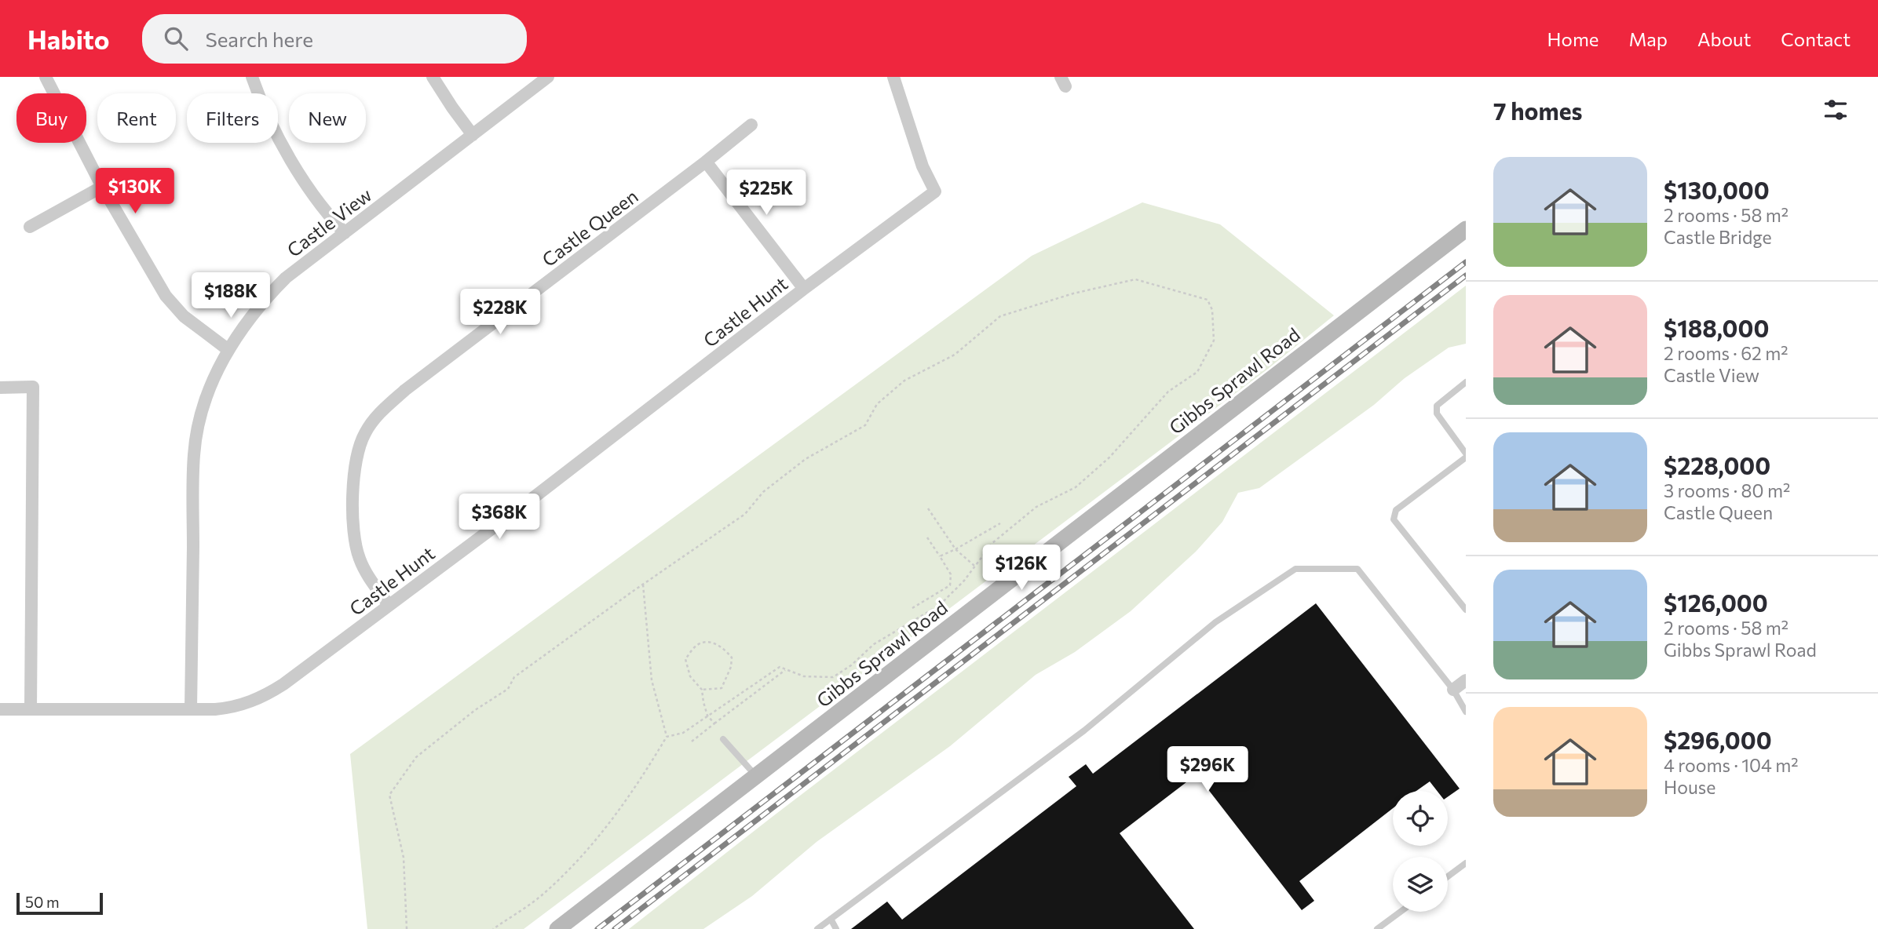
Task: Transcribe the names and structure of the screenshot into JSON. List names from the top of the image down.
{
  "streets": {
    "main road": ["Gibbs Sprawl Road"],
    "street": ["Castle View", "Castle Queen", "Castle Hunt"]
  },
  "crossings": [
    ["Castle View", "Castle Hunt"],
    ["Castle Queen", "Castle Hunt"]
  ],
  "scale_bar": "50 m",
  "page": {
    "header": "Habito",
    "search": "Search here",
    "nav": [
      "Home",
      "Map",
      "About",
      "Contact"
    ],
    "heading": "7 homes",
    "chip": [
      "Buy",
      "Rent",
      "Filters",
      "New"
    ],
    "list": [
      {
        "name": "$130,000",
        "note": "2 rooms · 58 m² · Castle Bridge"
      },
      {
        "name": "$188,000",
        "note": "2 rooms · 62 m² · Castle View"
      },
      {
        "name": "$228,000",
        "note": "3 rooms · 80 m² · Castle Queen"
      },
      {
        "name": "$126,000",
        "note": "2 rooms · 58 m² · Gibbs Sprawl Road"
      },
      {
        "name": "$296,000",
        "note": "4 rooms · 104 m² · House"
      }
    ],
    "price": [
      "$130K",
      "$225K",
      "$188K",
      "$228K",
      "$368K",
      "$126K",
      "$296K"
    ],
    "scale": "50 m"
  }
}
